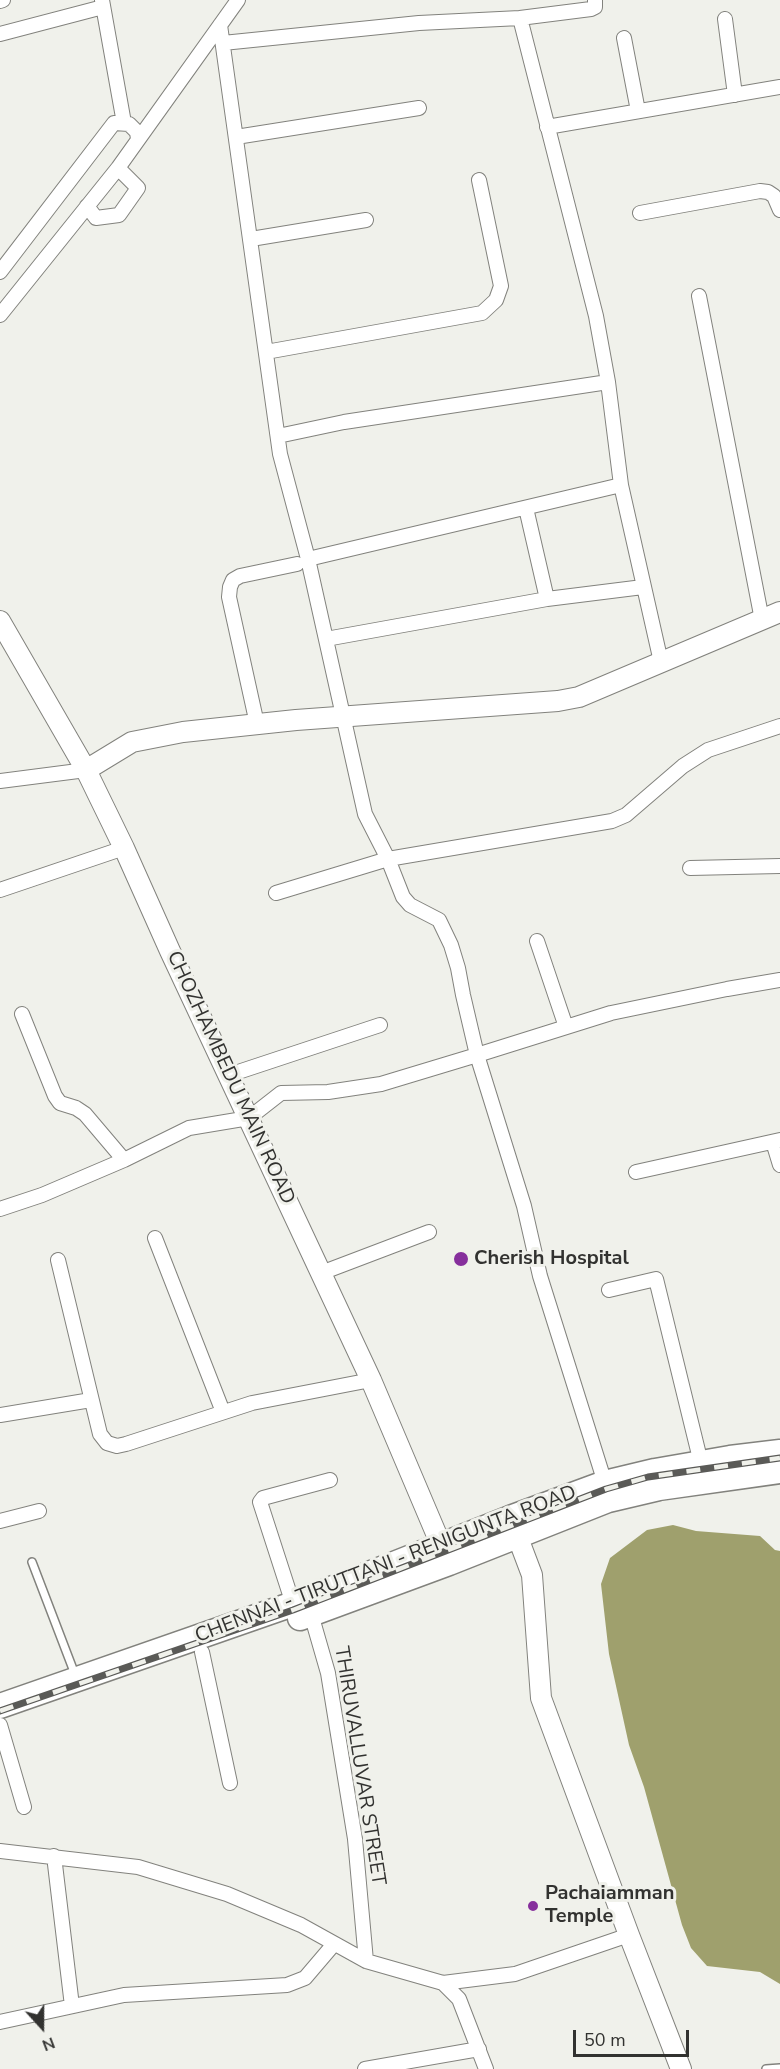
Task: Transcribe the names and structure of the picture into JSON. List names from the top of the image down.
{
  "streets": {
    "highway": ["CHENNAI - TIRUTTANI - RENIGUNTA ROAD"],
    "street": ["CHOZHAMBEDU MAIN ROAD", "THIRUVALLUVAR STREET"]
  },
  "crossings": [
    ["CHOZHAMBEDU MAIN ROAD", "CHENNAI - TIRUTTANI - RENIGUNTA ROAD"],
    ["CHENNAI - TIRUTTANI - RENIGUNTA ROAD", "THIRUVALLUVAR STREET"]
  ],
  "places": ["Cherish Hospital", "Pachaiamman Temple"],
  "scale_bar": "50 m",
  "north": "bottom"
}
